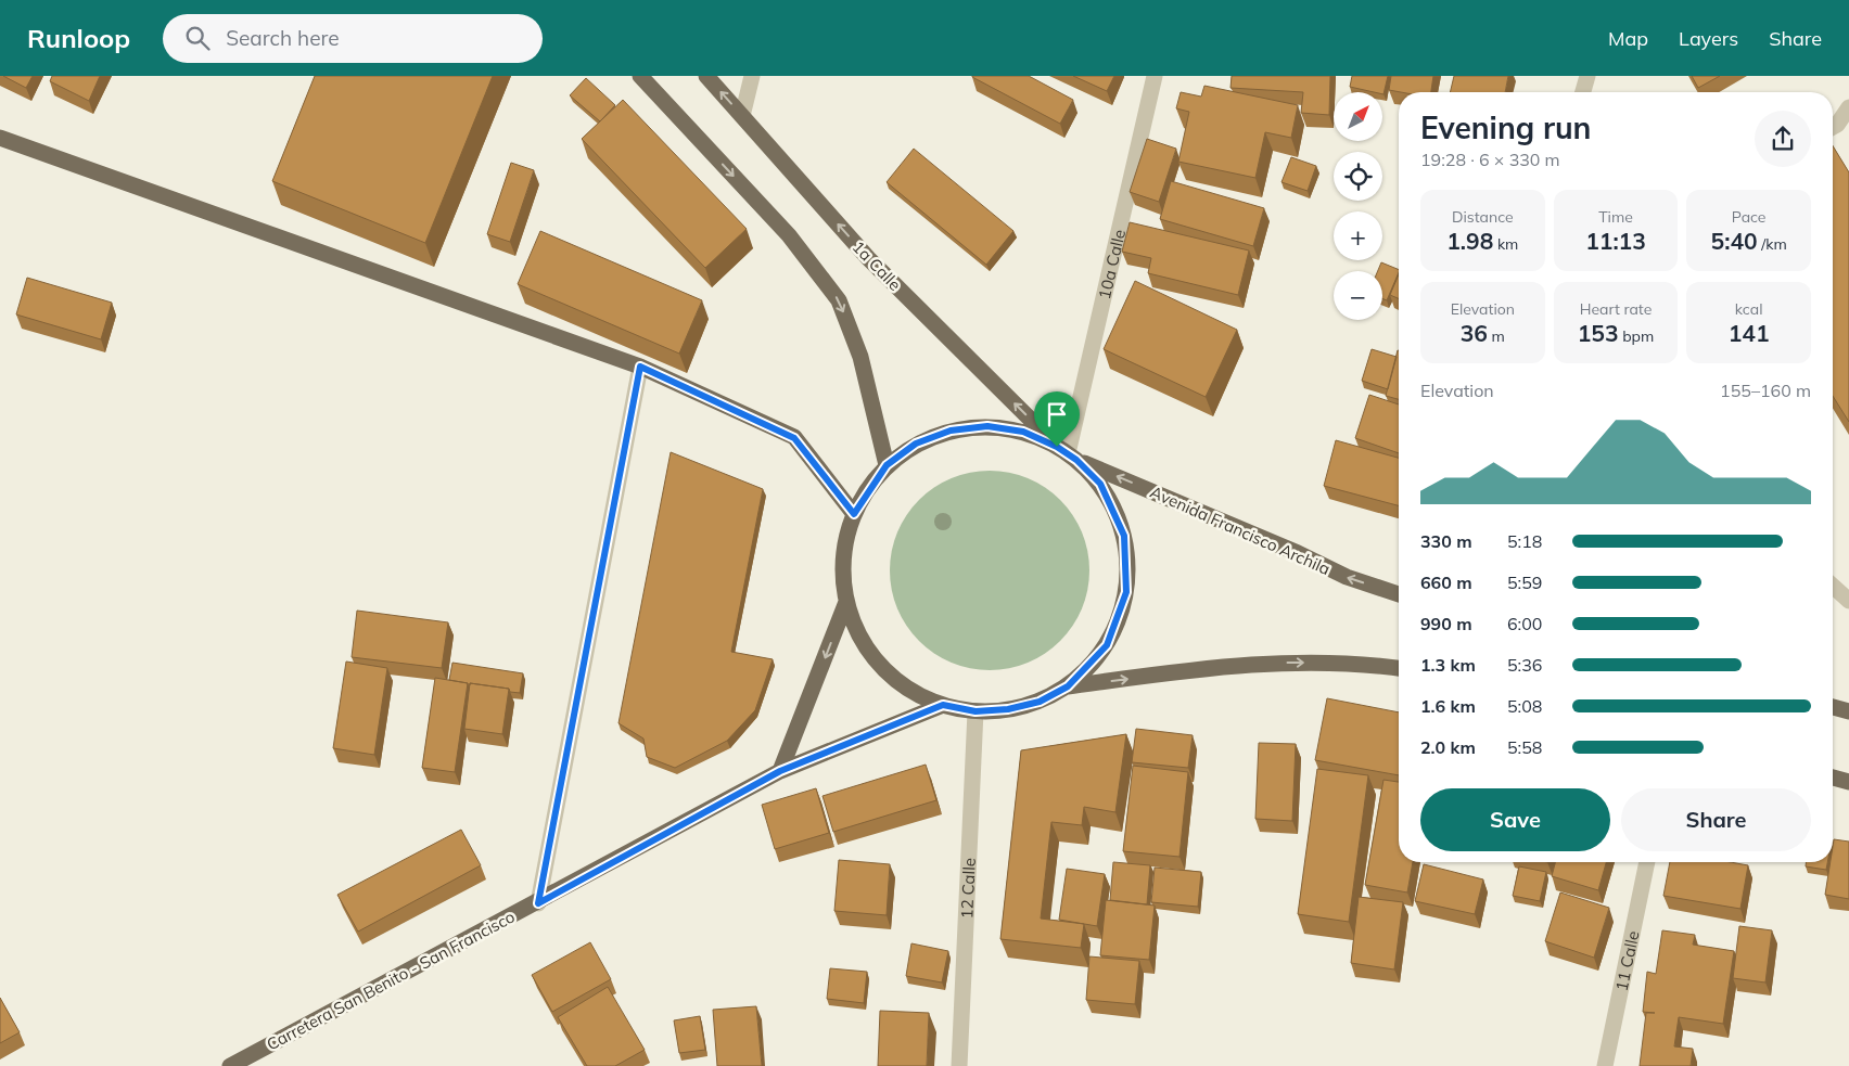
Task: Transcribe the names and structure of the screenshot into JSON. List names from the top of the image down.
{
  "streets": {
    "main road": ["1a Calle", "Avenida Francisco Archila", "Carretera San Benito - San Francisco"],
    "street": ["10a Calle", "12 Calle", "11 Calle"]
  },
  "crossings": [
    ["10a Calle", "1a Calle"],
    ["10a Calle", "Avenida Francisco Archila"],
    ["1a Calle", "Avenida Francisco Archila"]
  ],
  "one_way": ["Avenida Francisco Archila"],
  "north": "top right",
  "page": {
    "header": "Runloop",
    "search": "Search here",
    "nav": ["Map", "Layers", "Share"],
    "map_buttons": ["+", "−"],
    "heading": ["Evening run", "19:28 · 6 × 330 m"],
    "stats": [
      ["Distance", "1.98 km"],
      ["Time", "11:13"],
      ["Pace", "5:40 /km"],
      ["Elevation", "36 m"],
      ["Heart rate", "153 bpm"],
      ["kcal", "141"]
    ],
    "chart": ["Elevation", "155–160 m"],
    "list": [
      {
        "name": "330 m",
        "note": "5:18"
      },
      {
        "name": "660 m",
        "note": "5:59"
      },
      {
        "name": "990 m",
        "note": "6:00"
      },
      {
        "name": "1.3 km",
        "note": "5:36"
      },
      {
        "name": "1.6 km",
        "note": "5:08"
      },
      {
        "name": "2.0 km",
        "note": "5:58"
      }
    ],
    "buttons": ["Save", "Share"]
  }
}
